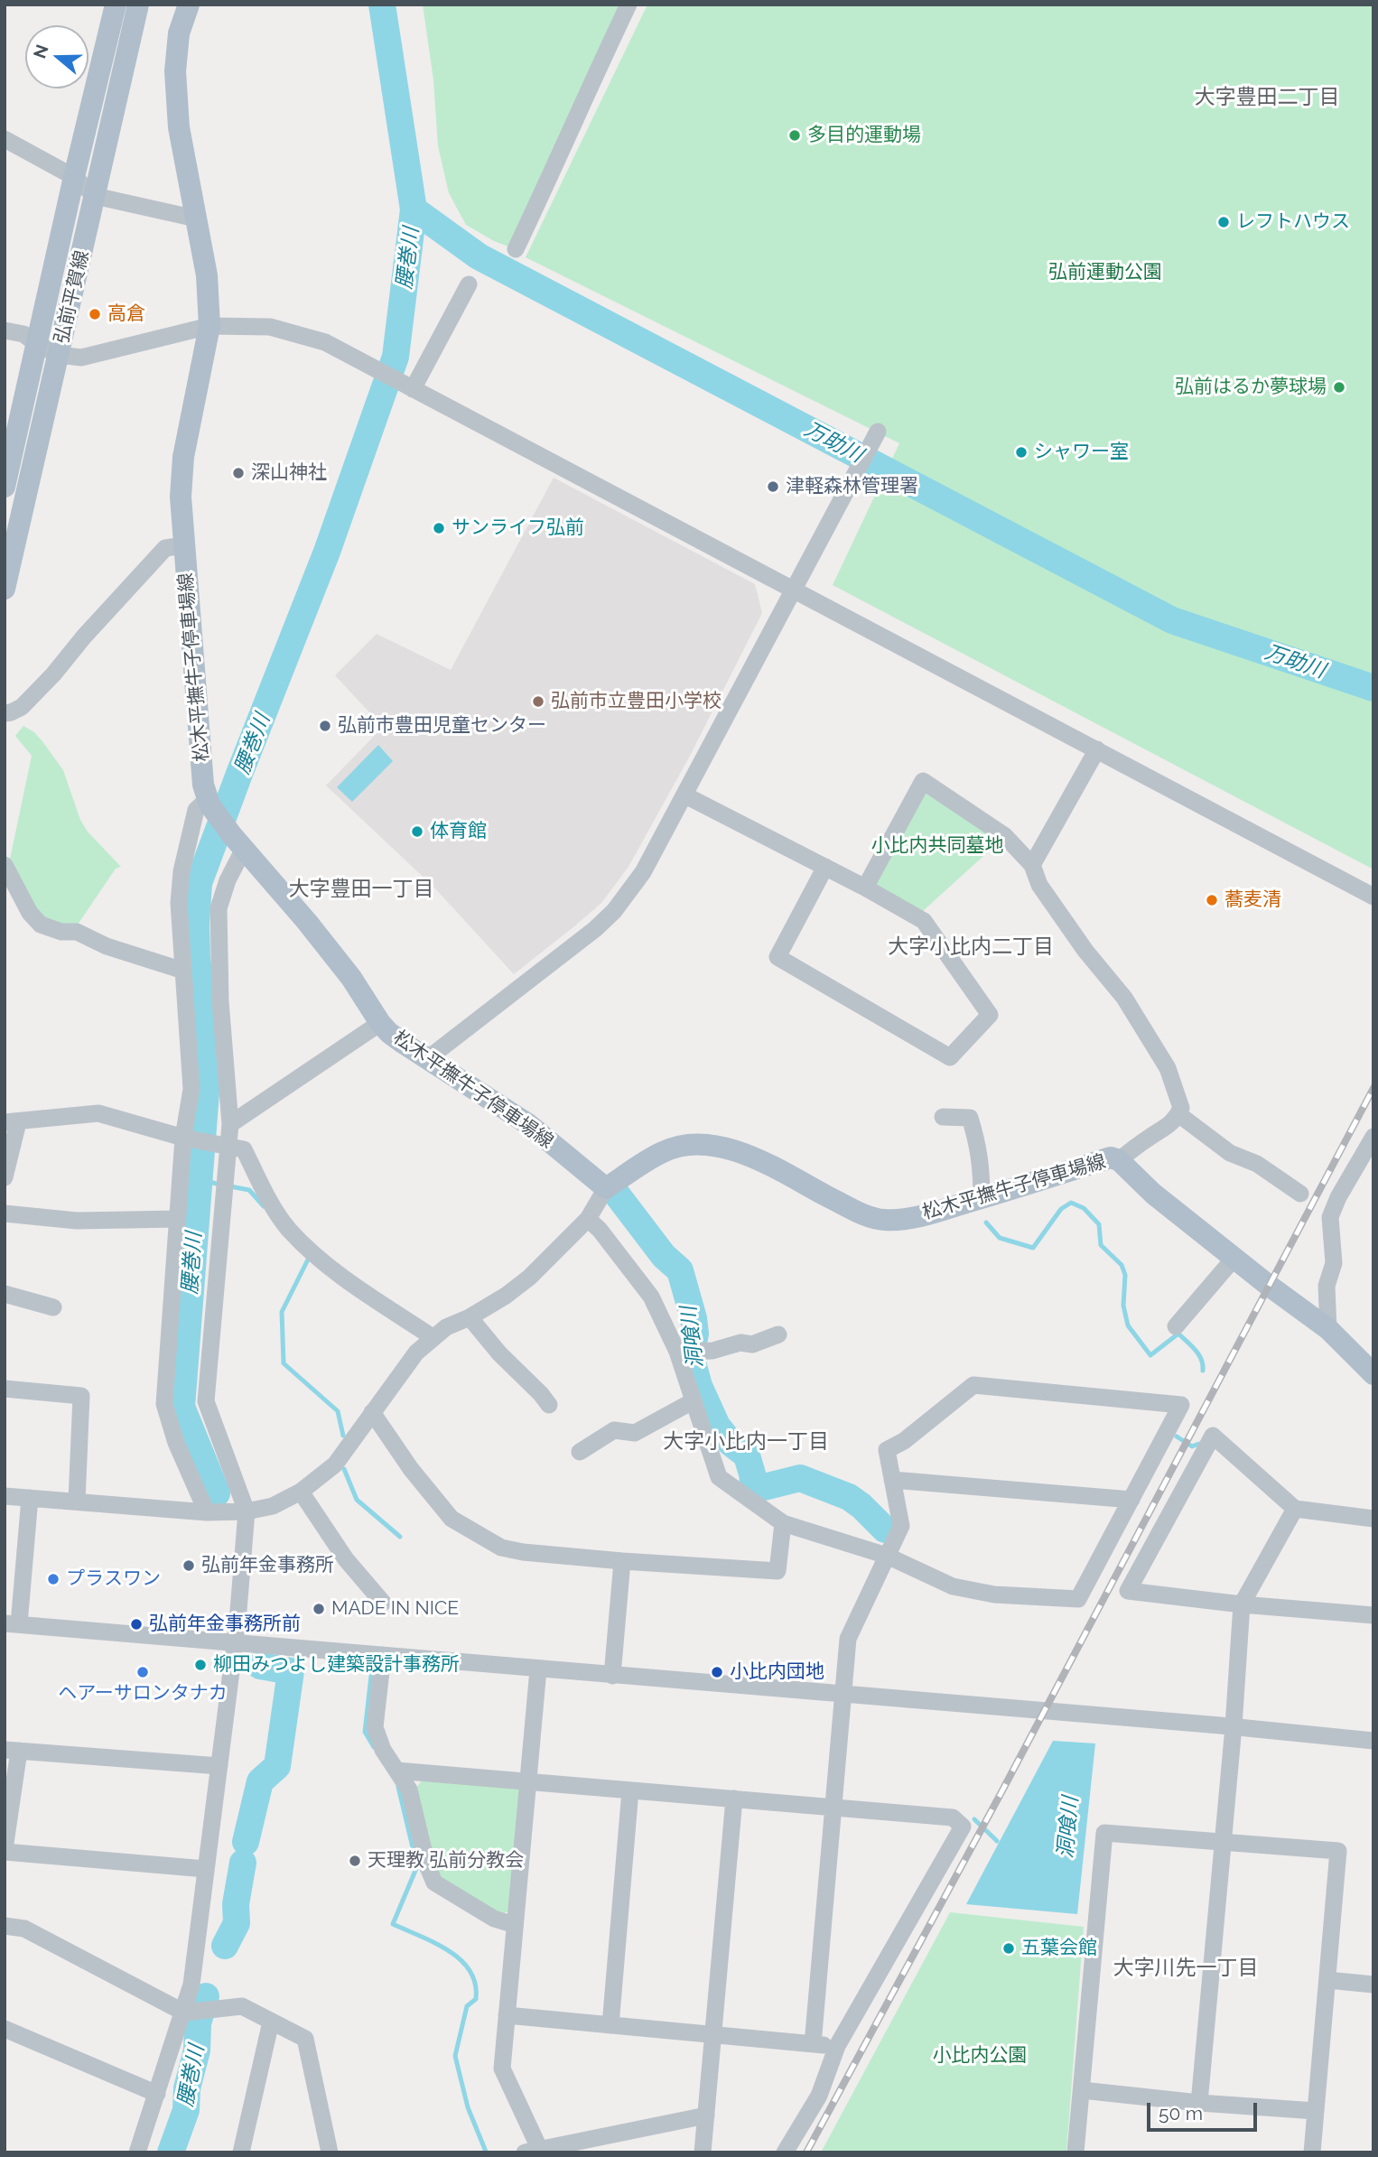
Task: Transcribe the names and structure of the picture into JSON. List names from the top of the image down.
{
  "streets": {
    "main road": ["弘前平賀線", "松木平撫牛子停車場線"]
  },
  "districts": [
    "大字豊田二丁目",
    "大字豊田一丁目",
    "大字小比内二丁目",
    "大字小比内一丁目",
    "大字川先一丁目"
  ],
  "water": ["腰巻川", "万助川", "洞喰川"],
  "parks": ["弘前運動公園", "小比内共同墓地", "小比内公園"],
  "places": [
    "多目的運動場",
    "レフトハウス",
    "高倉",
    "弘前はるか夢球場",
    "シャワー室",
    "深山神社",
    "津軽森林管理署",
    "サンライフ弘前",
    "弘前市立豊田小学校",
    "弘前市豊田児童センター",
    "体育館",
    "蕎麦清",
    "弘前年金事務所",
    "プラスワン",
    "MADE IN NICE",
    "弘前年金事務所前",
    "柳田みつよし建築設計事務所",
    "ヘアーサロンタナカ",
    "小比内団地",
    "天理教 弘前分教会",
    "五葉会館"
  ],
  "scale_bar": "50 m",
  "north": "left"
}
